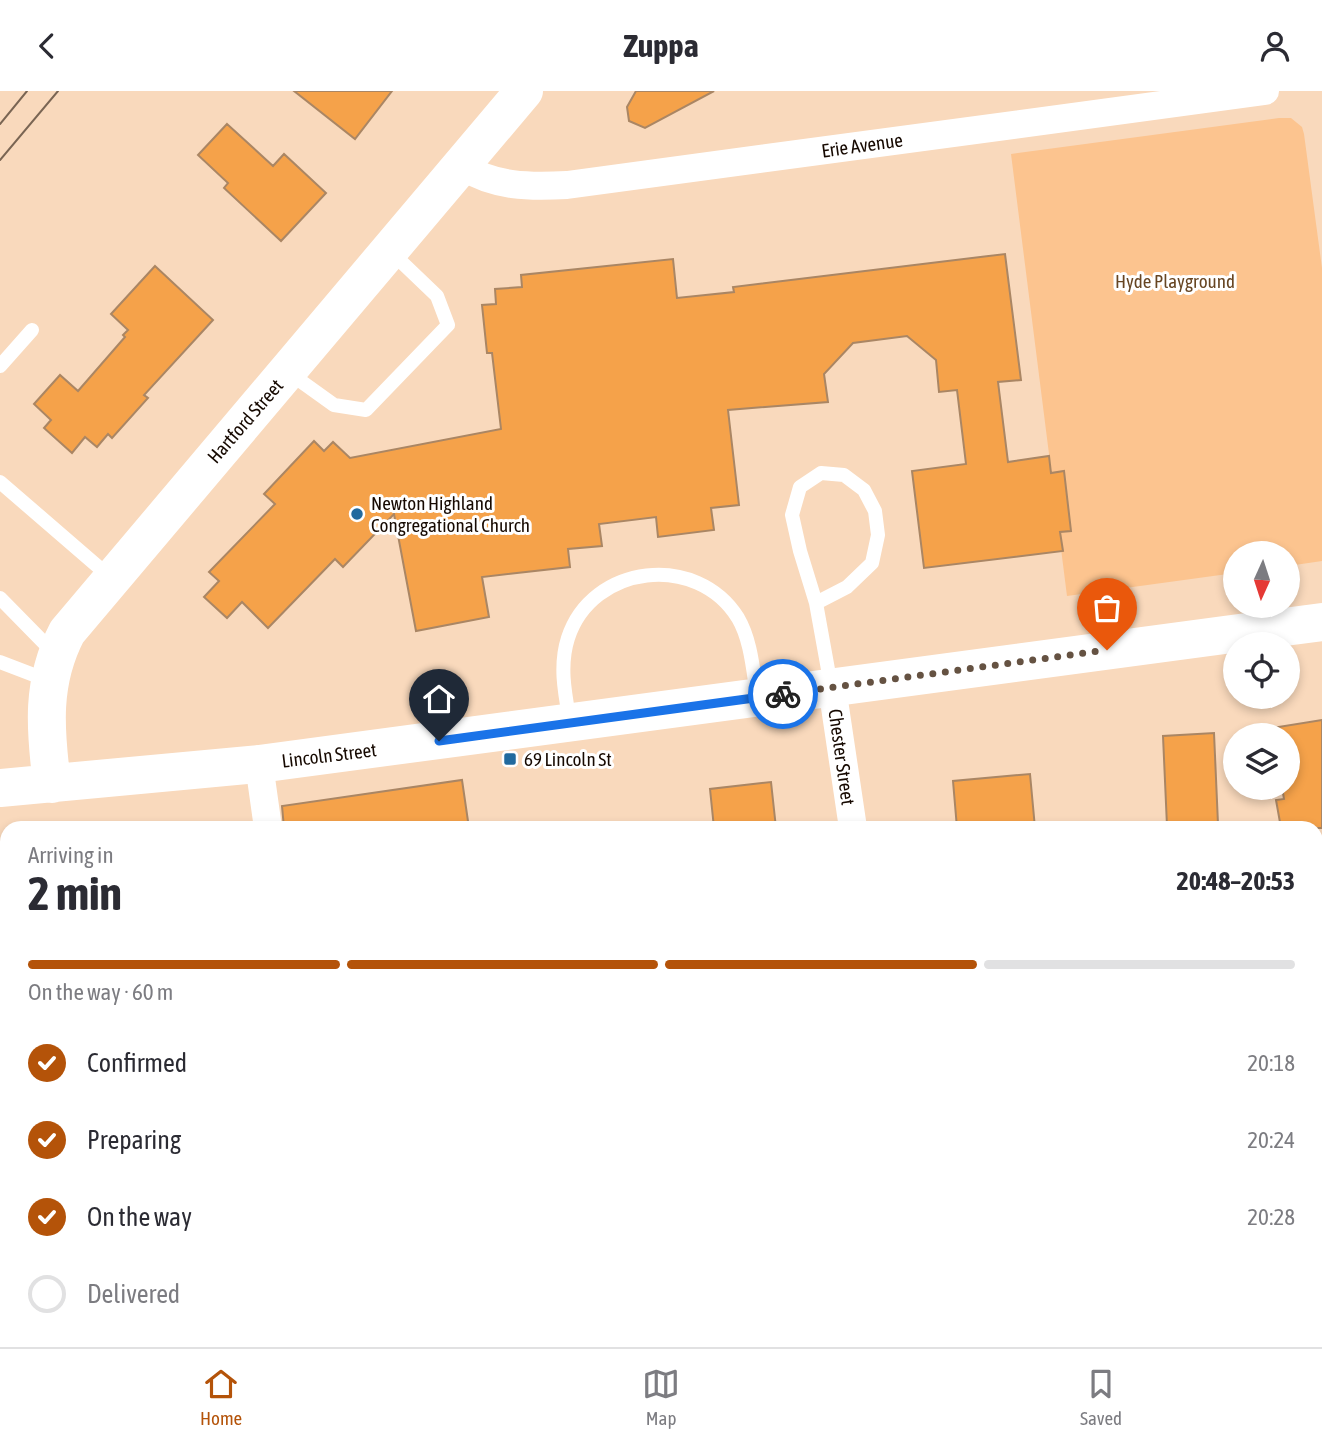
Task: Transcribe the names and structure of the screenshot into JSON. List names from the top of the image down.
{
  "streets": {
    "street": [
      "Erie Avenue",
      "Hartford Street",
      "Lincoln Street",
      "Chester Street"
    ]
  },
  "crossings": [
    ["Erie Avenue", "Hartford Street"],
    ["Lincoln Street", "Chester Street"]
  ],
  "parks": ["Hyde Playground"],
  "places": {
    "other": ["Newton Highland Congregational Church"],
    "transit": ["69 Lincoln St"]
  },
  "north": "bottom",
  "page": {
    "header": "Zuppa",
    "heading": ["2 min", "Arriving in", "20:48–20:53"],
    "bar": "On the way · 60 m",
    "list": [
      ["Confirmed", "20:18"],
      ["Preparing", "20:24"],
      ["On the way", "20:28"],
      "Delivered"
    ],
    "tabs": ["Home", "Map", "Saved"]
  }
}
